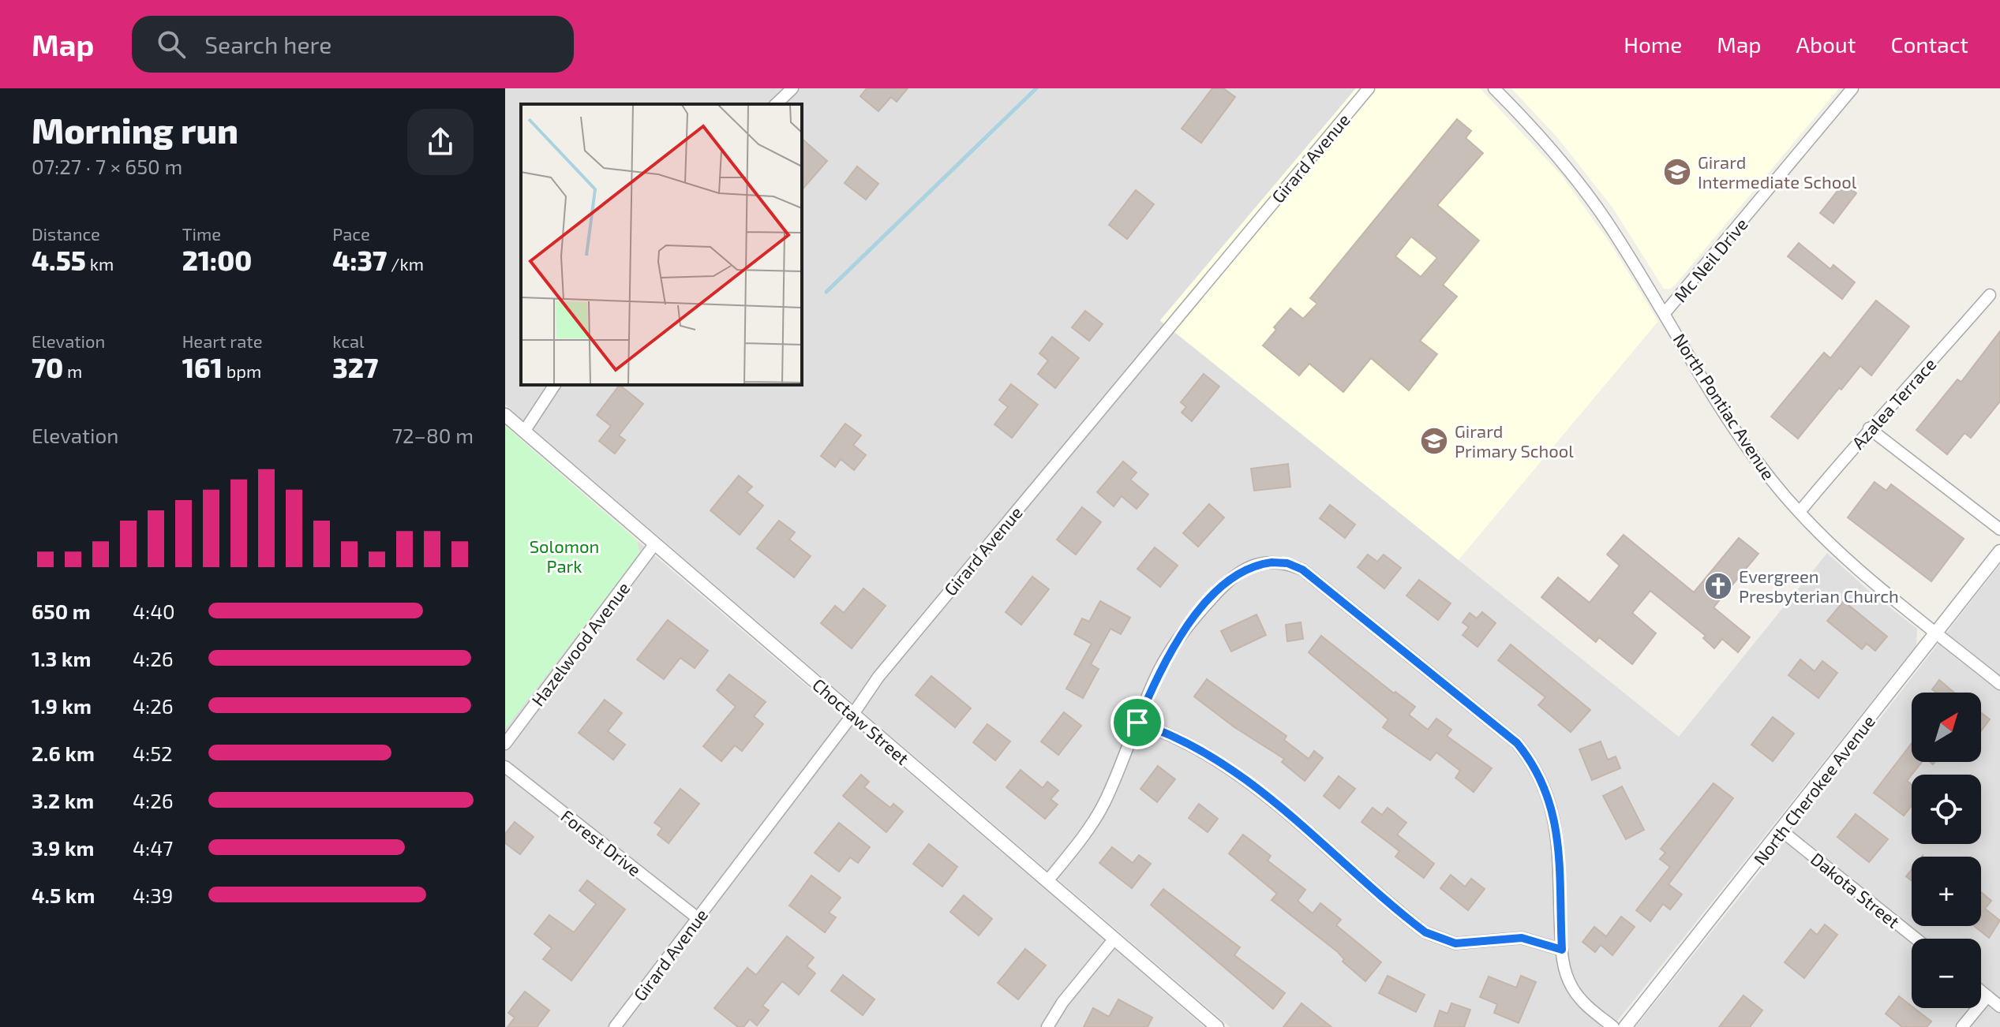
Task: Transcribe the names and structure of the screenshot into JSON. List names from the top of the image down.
{
  "streets": {
    "street": [
      "Girard Avenue",
      "Mc Neil Drive",
      "Azalea Terrace",
      "North Pontiac Avenue",
      "Hazelwood Avenue",
      "Choctaw Street",
      "North Cherokee Avenue",
      "Forest Drive",
      "Dakota Street"
    ]
  },
  "crossings": [
    ["Girard Avenue", "Choctaw Street"],
    ["Girard Avenue", "Forest Drive"],
    ["Mc Neil Drive", "North Pontiac Avenue"],
    ["Azalea Terrace", "North Pontiac Avenue"],
    ["North Pontiac Avenue", "North Cherokee Avenue"],
    ["Hazelwood Avenue", "Choctaw Street"],
    ["North Cherokee Avenue", "Dakota Street"]
  ],
  "parks": ["Solomon Park"],
  "places": {
    "school or university": ["Girard Intermediate School", "Girard Primary School"],
    "church": ["Evergreen Presbyterian Church"]
  },
  "north": "top right",
  "page": {
    "header": "Map",
    "search": "Search here",
    "nav": [
      "Home",
      "Map",
      "About",
      "Contact"
    ],
    "heading": ["Morning run", "07:27 · 7 × 650 m"],
    "stats": [
      ["Distance", "4.55 km"],
      ["Time", "21:00"],
      ["Pace", "4:37 /km"],
      ["Elevation", "70 m"],
      ["Heart rate", "161 bpm"],
      ["kcal", "327"]
    ],
    "chart": ["Elevation", "72–80 m"],
    "list": [
      {
        "name": "650 m",
        "note": "4:40"
      },
      {
        "name": "1.3 km",
        "note": "4:26"
      },
      {
        "name": "1.9 km",
        "note": "4:26"
      },
      {
        "name": "2.6 km",
        "note": "4:52"
      },
      {
        "name": "3.2 km",
        "note": "4:26"
      },
      {
        "name": "3.9 km",
        "note": "4:47"
      },
      {
        "name": "4.5 km",
        "note": "4:39"
      }
    ],
    "map_buttons": ["+", "−"]
  }
}
